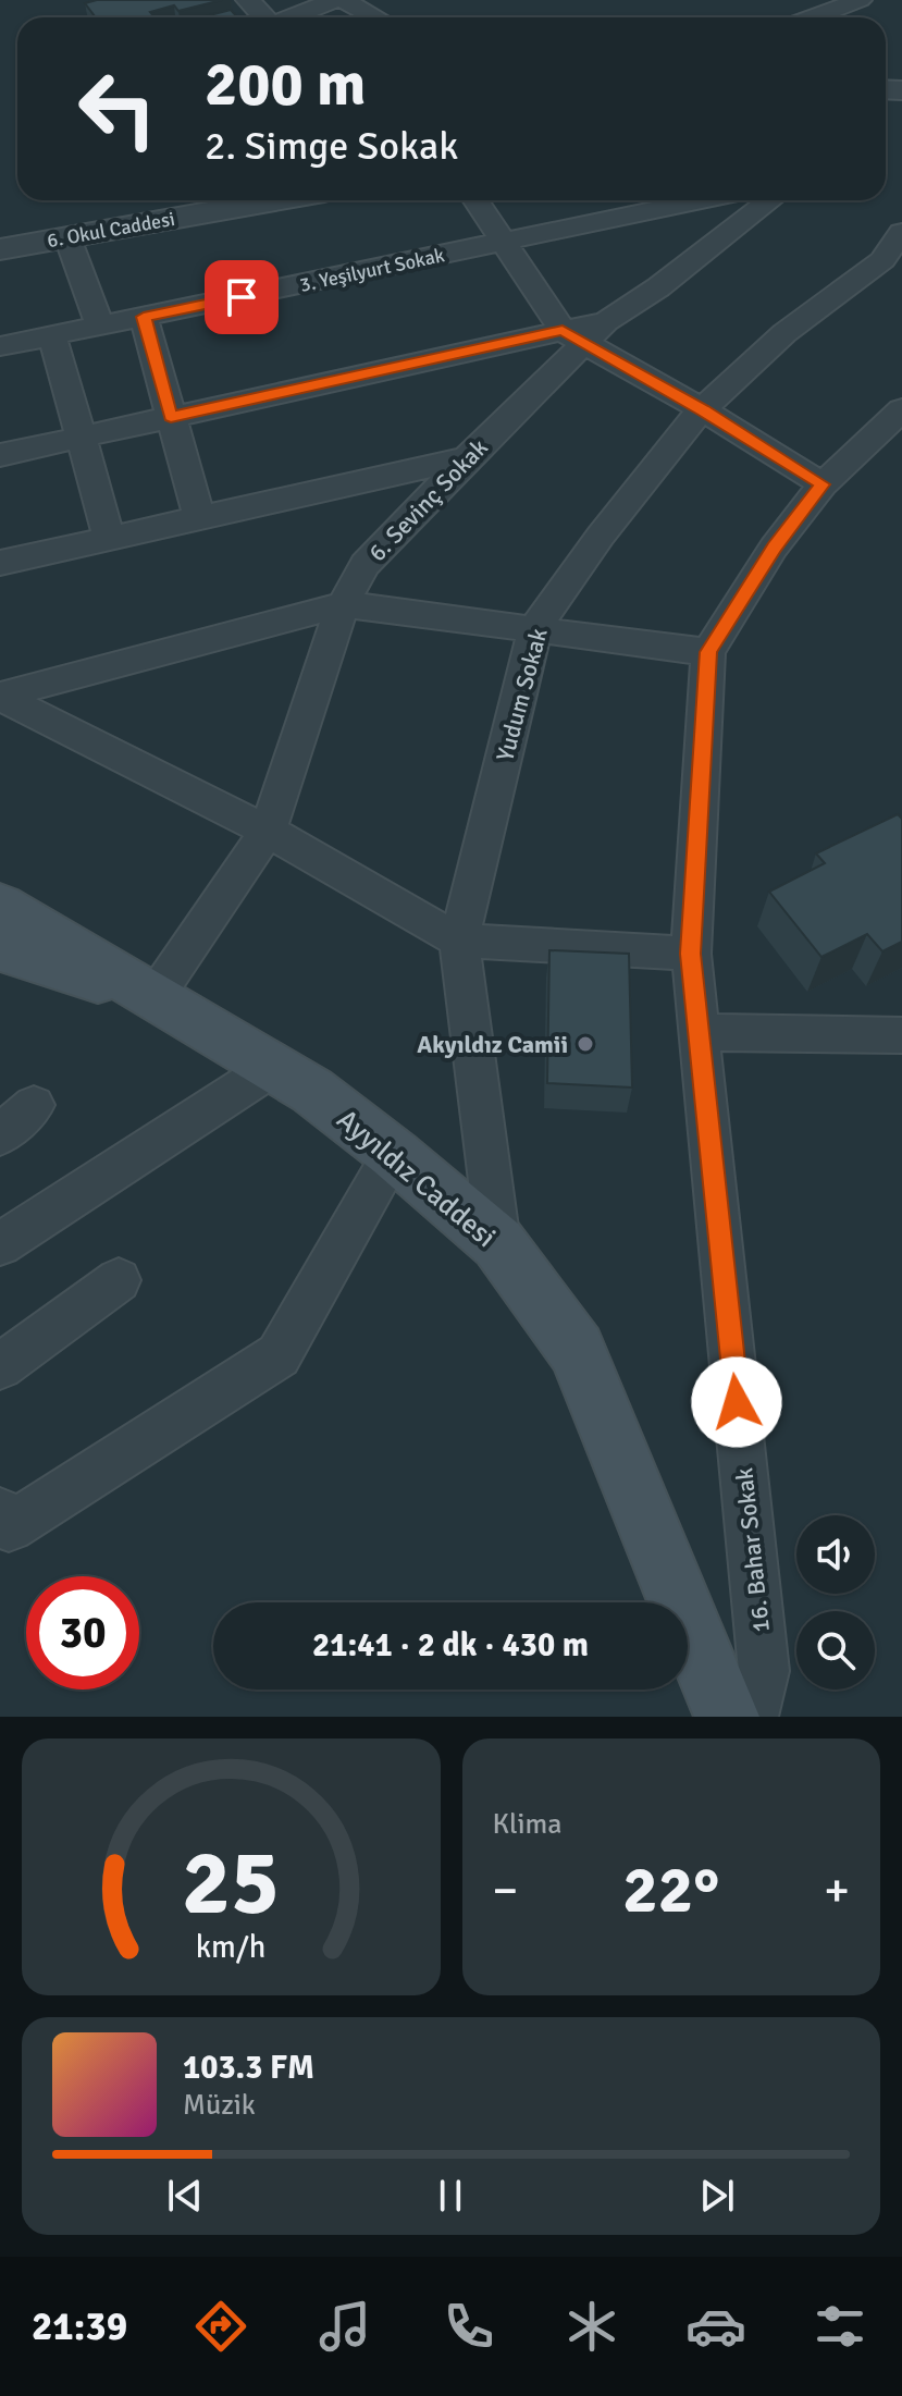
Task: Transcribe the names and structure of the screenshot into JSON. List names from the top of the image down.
{
  "streets": {
    "main road": ["Ayyıldız Caddesi"],
    "street": [
      "6. Okul Caddesi",
      "3. Yeşilyurt Sokak",
      "6. Sevinç Sokak",
      "Yudum Sokak",
      "16. Bahar Sokak"
    ]
  },
  "crossings": [
    ["6. Sevinç Sokak", "Ayyıldız Caddesi"],
    ["Yudum Sokak", "Ayyıldız Caddesi"]
  ],
  "places": ["Akyıldız Camii"],
  "page": {
    "turn": ["200 m", "2. Simge Sokak"],
    "limit": "30",
    "trip": "21:41 · 2 dk · 430 m",
    "tile": "Klima",
    "heat": ["−", "22°", "+"],
    "song": ["103.3 FM", "Müzik"],
    "tabs": "21:39",
    "gauge": ["25", "km/h"]
  }
}
